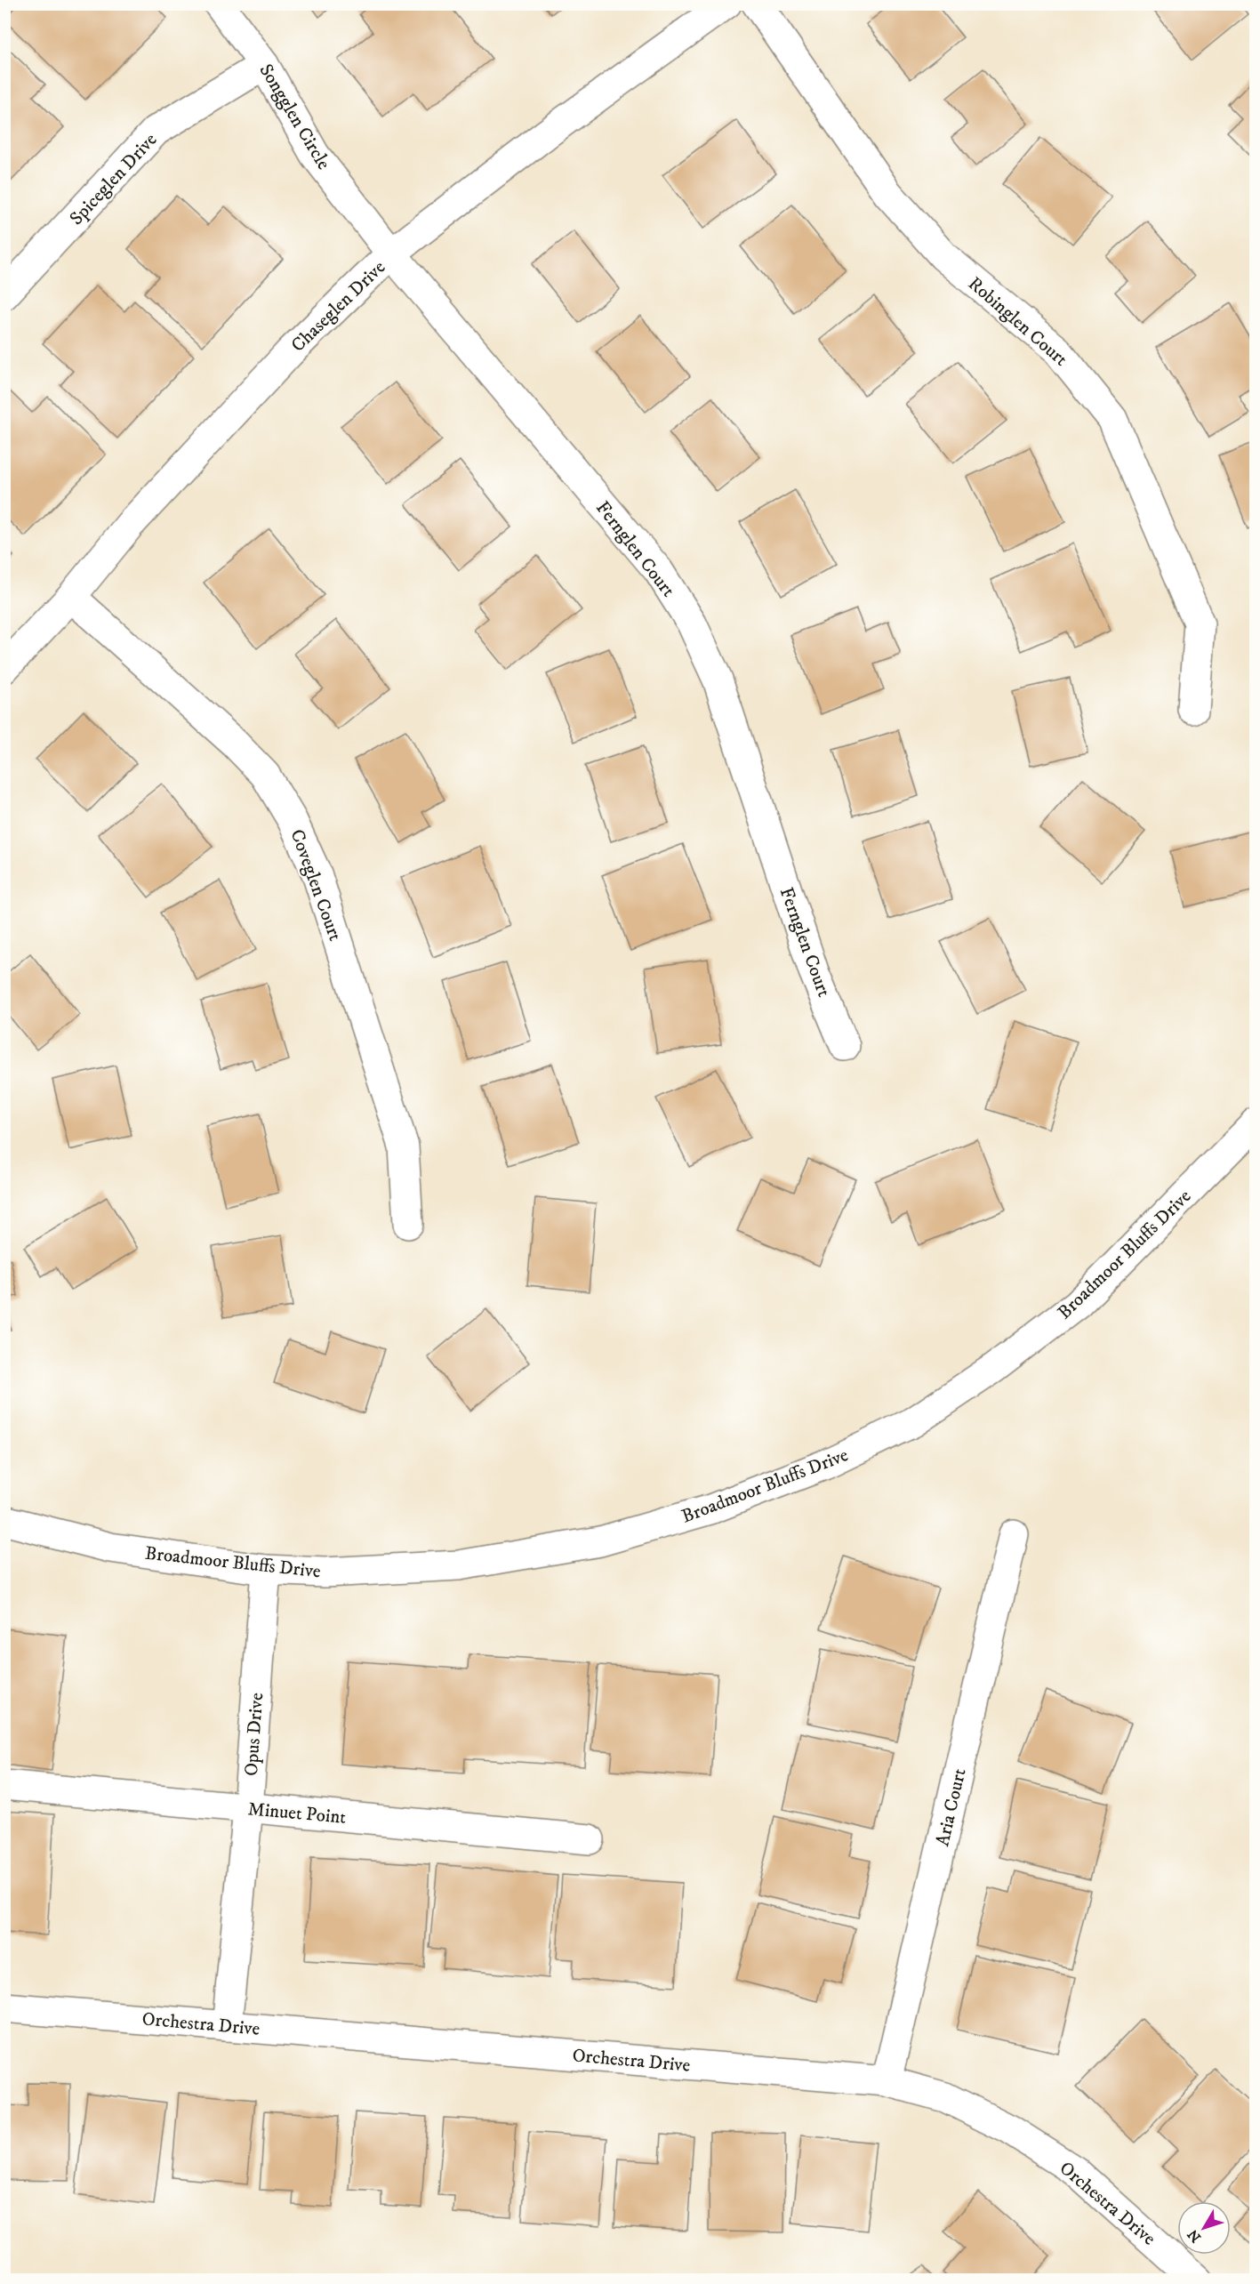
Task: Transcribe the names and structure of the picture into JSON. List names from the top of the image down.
{
  "streets": {
    "street": [
      "Songglen Circle",
      "Spiceglen Drive",
      "Chaseglen Drive",
      "Robinglen Court",
      "Fernglen Court",
      "Coveglen Court",
      "Broadmoor Bluffs Drive",
      "Opus Drive",
      "Aria Court",
      "Minuet Point",
      "Orchestra Drive"
    ]
  },
  "crossings": [
    ["Songglen Circle", "Spiceglen Drive"],
    ["Songglen Circle", "Chaseglen Drive"],
    ["Songglen Circle", "Fernglen Court"],
    ["Chaseglen Drive", "Fernglen Court"],
    ["Chaseglen Drive", "Coveglen Court"],
    ["Broadmoor Bluffs Drive", "Opus Drive"],
    ["Opus Drive", "Minuet Point"],
    ["Opus Drive", "Orchestra Drive"],
    ["Aria Court", "Orchestra Drive"]
  ],
  "north": "bottom left"
}
